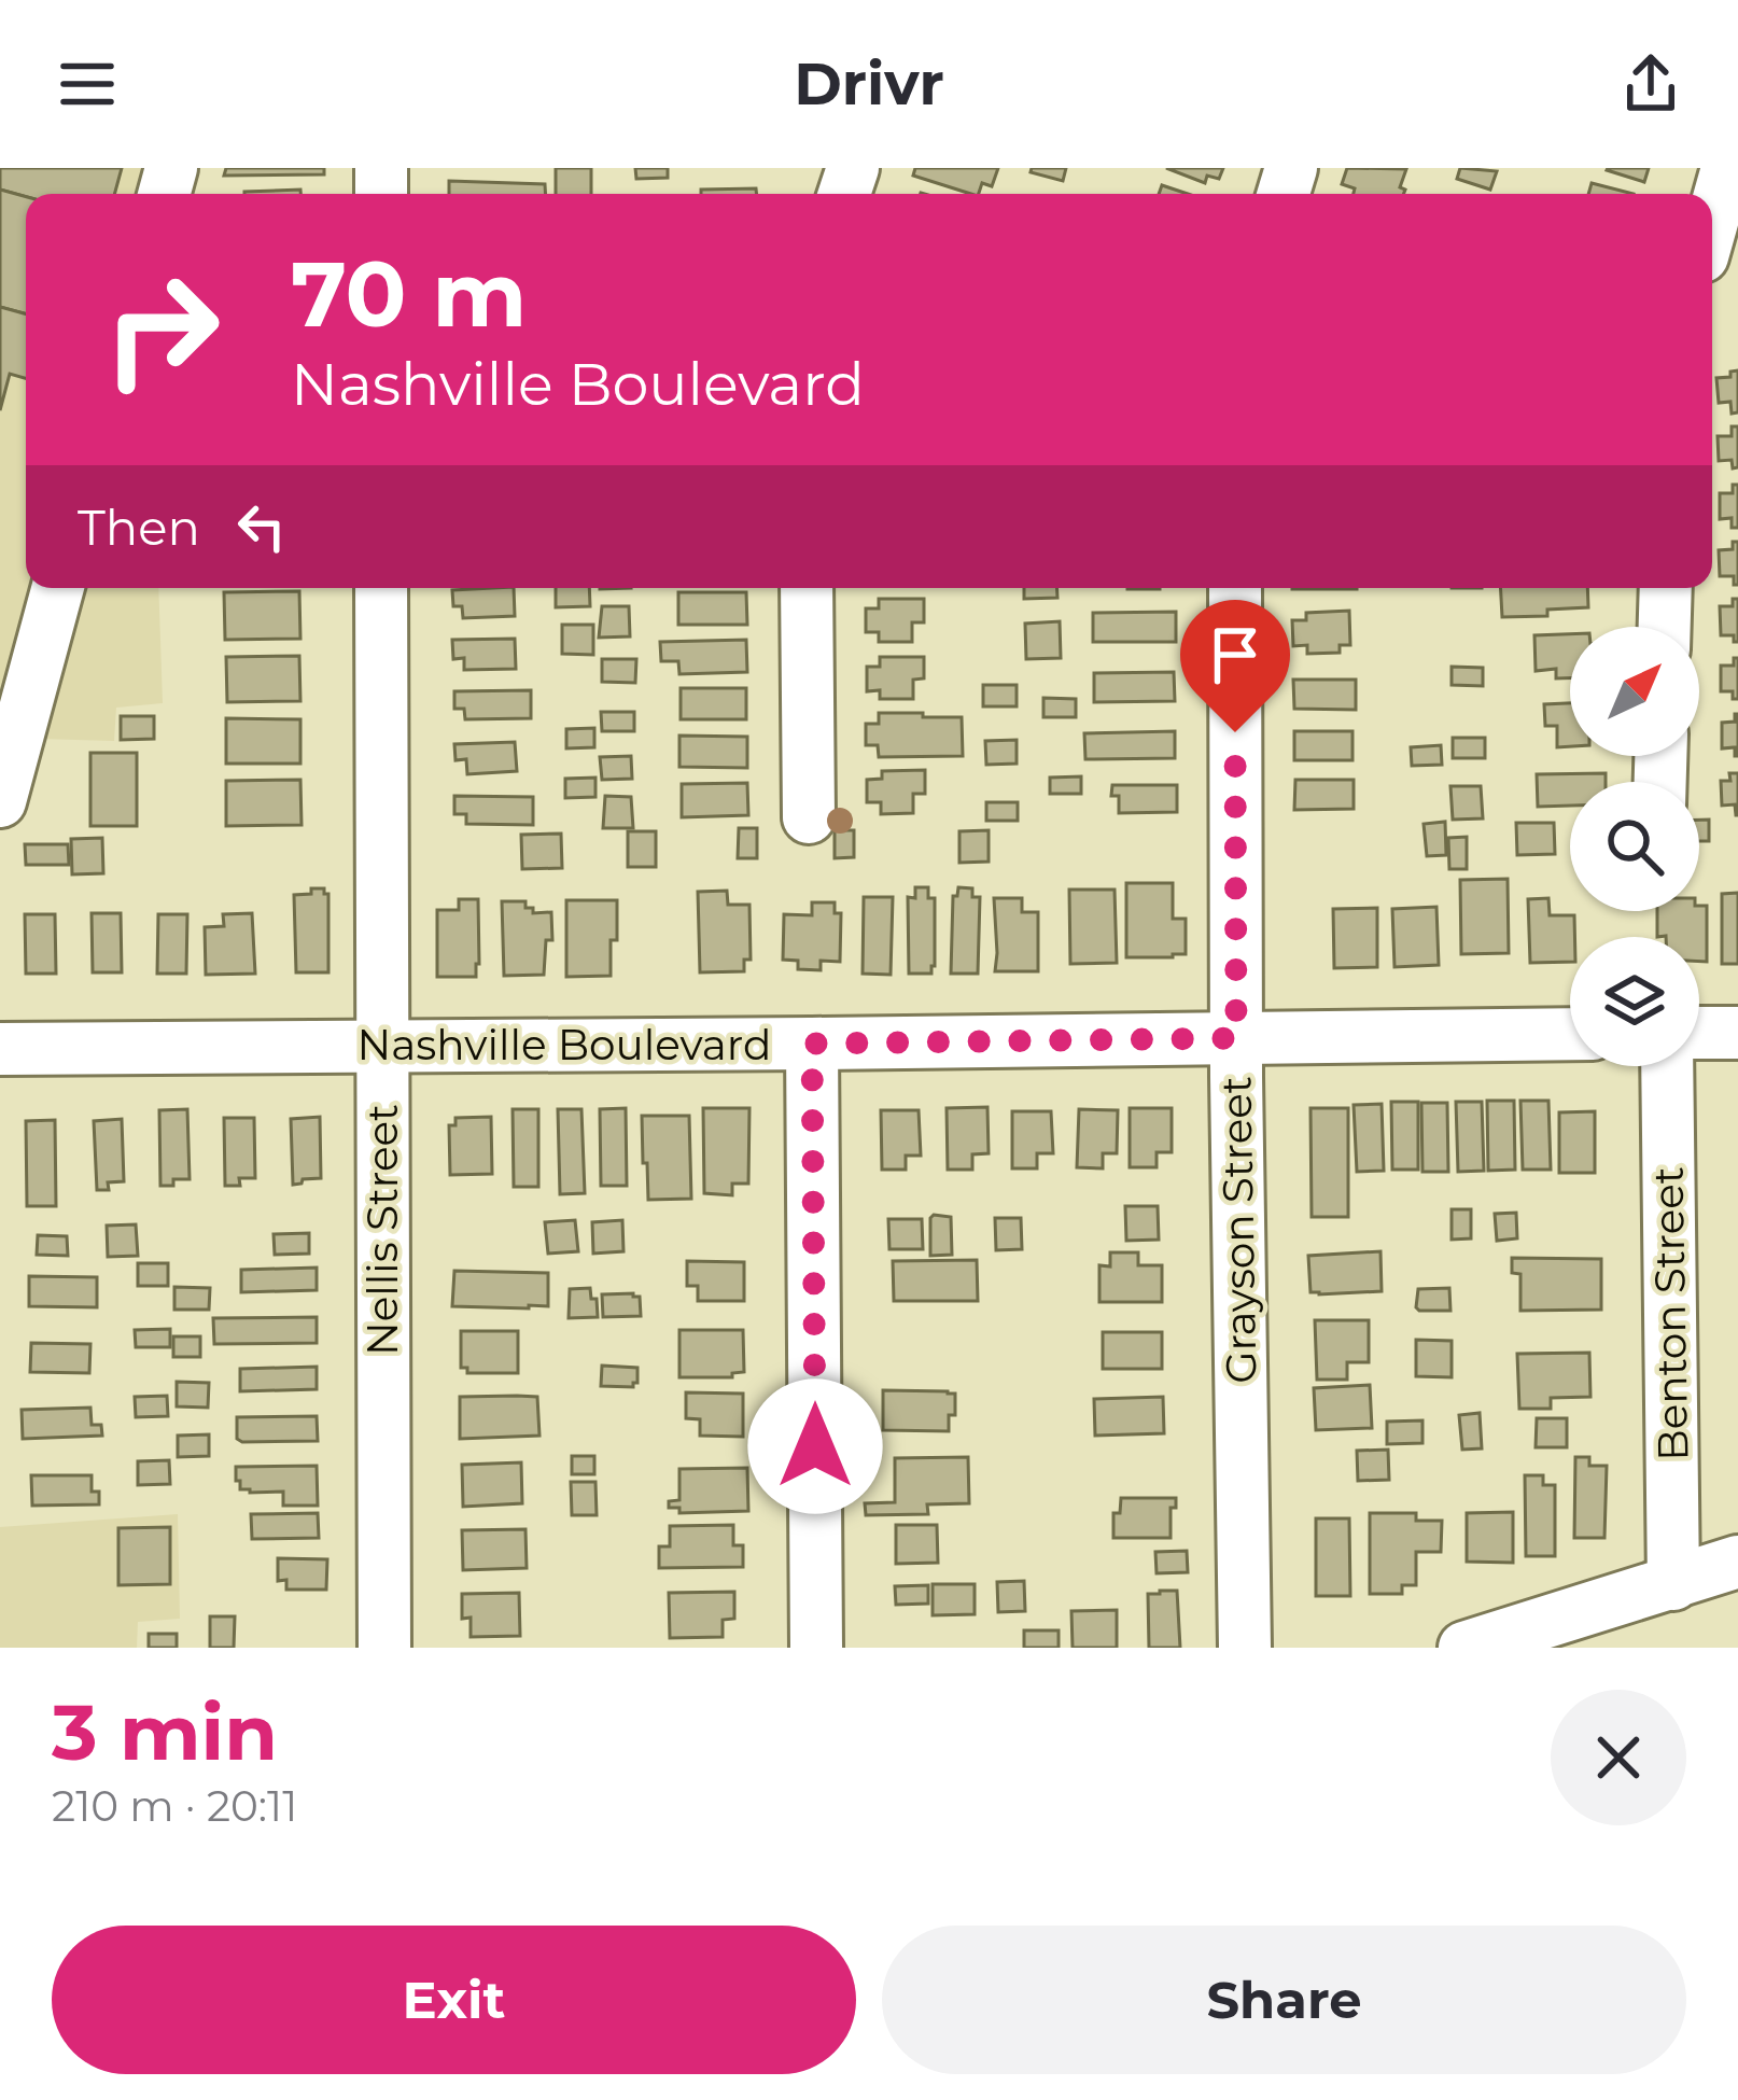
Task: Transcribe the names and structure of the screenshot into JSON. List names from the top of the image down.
{
  "streets": {
    "street": [
      "Nashville Boulevard",
      "Nellis Street",
      "Grayson Street",
      "Benton Street"
    ]
  },
  "crossings": [
    ["Nashville Boulevard", "Nellis Street"],
    ["Nashville Boulevard", "Grayson Street"]
  ],
  "north": "top right",
  "page": {
    "header": "Drivr",
    "turn": ["70 m", "Nashville Boulevard"],
    "then": "Then",
    "heading": ["3 min", "210 m · 20:11"],
    "buttons": ["Exit", "Share"]
  }
}
